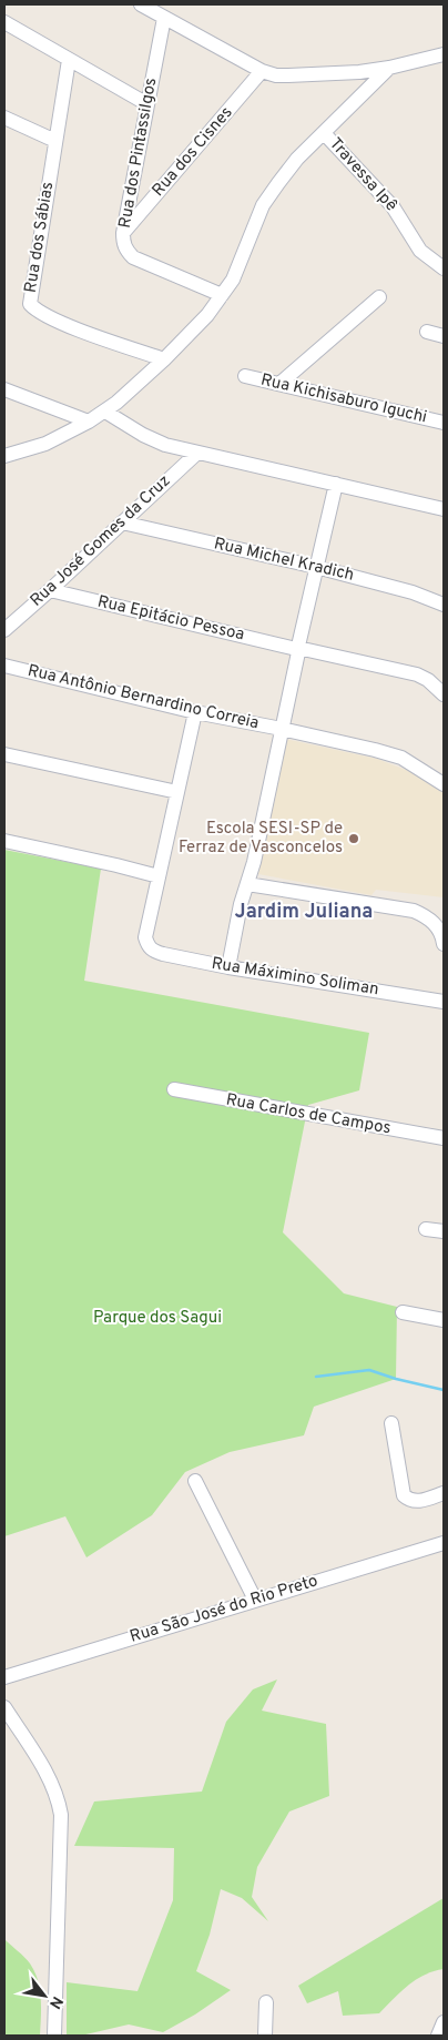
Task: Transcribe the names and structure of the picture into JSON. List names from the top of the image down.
{
  "streets": {
    "street": [
      "Rua dos Cisnes",
      "Rua dos Pintassilgos",
      "Travessa Ipê",
      "Rua dos Sábias",
      "Rua Kichisaburo Iguchi",
      "Rua José Gomes da Cruz",
      "Rua Michel Kradich",
      "Rua Epitácio Pessoa",
      "Rua Antônio Bernardino Correia",
      "Rua Máximino Soliman",
      "Rua Carlos de Campos",
      "Rua São José do Rio Preto"
    ]
  },
  "crossings": [
    ["Rua dos Cisnes", "Rua dos Pintassilgos"],
    ["Rua José Gomes da Cruz", "Rua Michel Kradich"],
    ["Rua José Gomes da Cruz", "Rua Epitácio Pessoa"]
  ],
  "districts": ["Jardim Juliana"],
  "parks": ["Parque dos Sagui"],
  "places": ["Escola SESI-SP de Ferraz de Vasconcelos"],
  "north": "bottom right"
}
